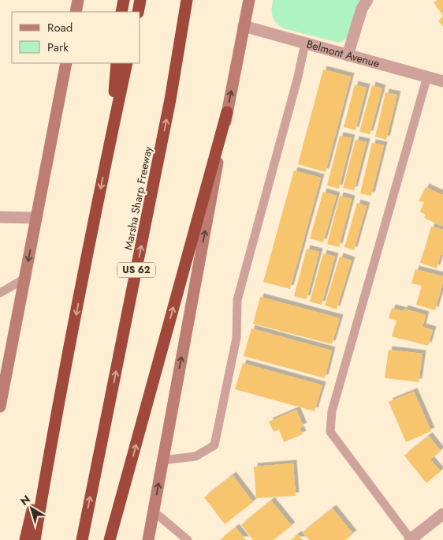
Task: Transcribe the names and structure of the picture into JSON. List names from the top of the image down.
{
  "streets": {
    "highway": ["Marsha Sharp Freeway", "US 62"],
    "street": ["Belmont Avenue"]
  },
  "legend": ["Road", "Park"],
  "north": "top left"
}
